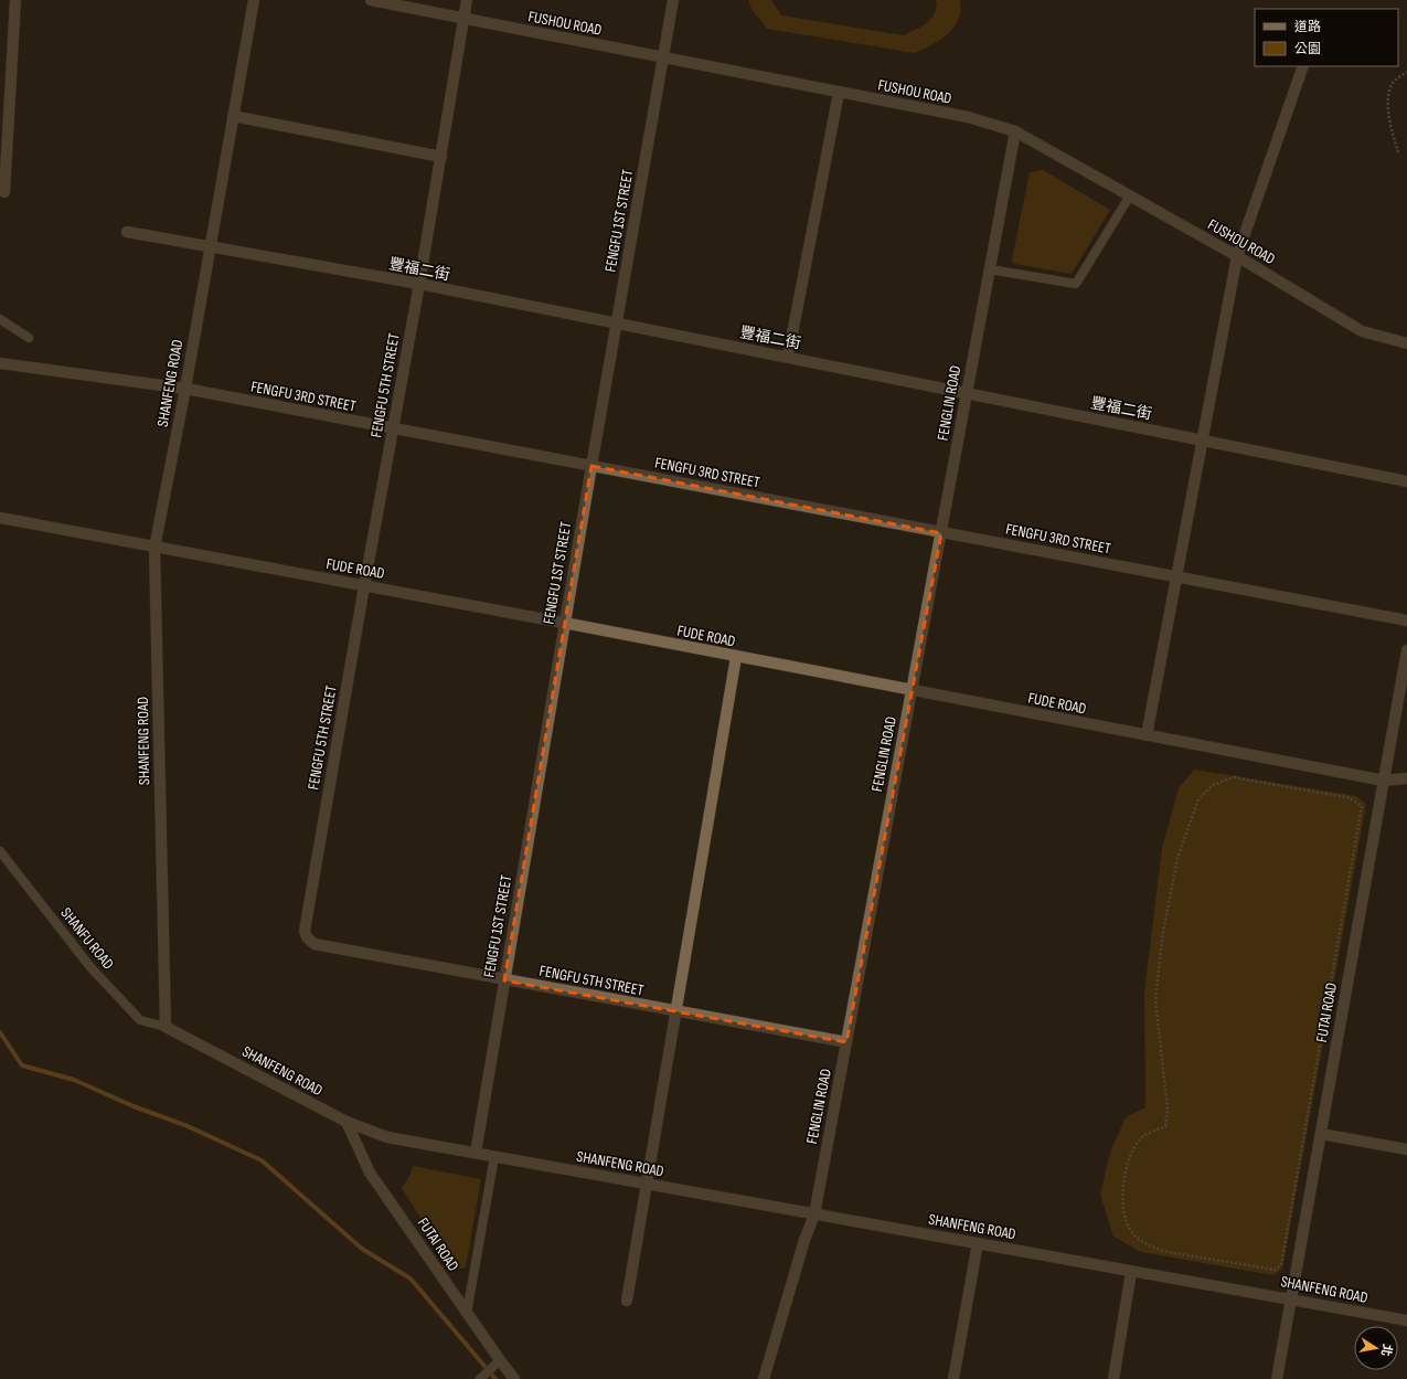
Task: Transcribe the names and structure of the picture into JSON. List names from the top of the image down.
{
  "streets": {
    "street": [
      "FUSHOU ROAD",
      "FENGFU 1ST STREET",
      "豐福二街",
      "SHANFENG ROAD",
      "FENGFU 5TH STREET",
      "FENGFU 3RD STREET",
      "FENGLIN ROAD",
      "FUDE ROAD",
      "FUTAI ROAD"
    ],
    "lane": ["SHANFU ROAD"]
  },
  "crossings": [
    ["FUSHOU ROAD", "FENGFU 1ST STREET"],
    ["FUSHOU ROAD", "FENGFU 5TH STREET"],
    ["FUSHOU ROAD", "FENGLIN ROAD"],
    ["FENGFU 1ST STREET", "豐福二街"],
    ["FENGFU 1ST STREET", "SHANFENG ROAD"],
    ["FENGFU 1ST STREET", "FENGFU 5TH STREET"],
    ["FENGFU 1ST STREET", "FENGFU 3RD STREET"],
    ["FENGFU 1ST STREET", "FUDE ROAD"],
    ["豐福二街", "SHANFENG ROAD"],
    ["豐福二街", "FENGFU 5TH STREET"],
    ["豐福二街", "FENGLIN ROAD"],
    ["SHANFENG ROAD", "FENGFU 3RD STREET"],
    ["SHANFENG ROAD", "FENGLIN ROAD"],
    ["SHANFENG ROAD", "FUDE ROAD"],
    ["SHANFENG ROAD", "SHANFU ROAD"],
    ["SHANFENG ROAD", "FUTAI ROAD"],
    ["FENGFU 5TH STREET", "FENGFU 3RD STREET"],
    ["FENGFU 5TH STREET", "FENGLIN ROAD"],
    ["FENGFU 5TH STREET", "FUDE ROAD"],
    ["FENGFU 3RD STREET", "FENGLIN ROAD"],
    ["FENGLIN ROAD", "FUDE ROAD"],
    ["FUDE ROAD", "FUTAI ROAD"]
  ],
  "legend": ["道路", "公園"],
  "north": "right"
}
